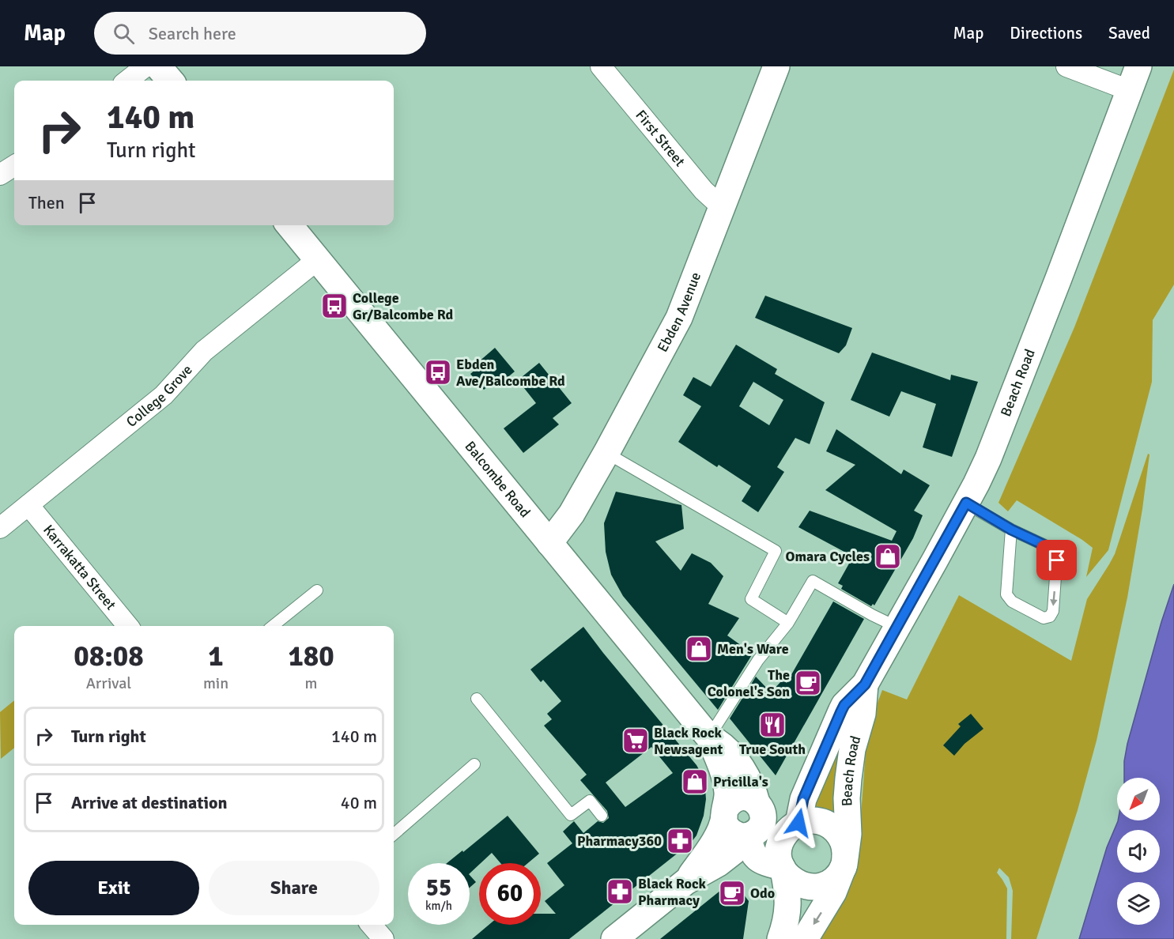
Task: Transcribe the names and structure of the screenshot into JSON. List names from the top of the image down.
{
  "streets": {
    "main road": ["Ebden Avenue", "Beach Road", "Balcombe Road"],
    "street": ["First Street", "College Grove", "Karrakatta Street"]
  },
  "crossings": [
    ["First Street", "Ebden Avenue"],
    ["Ebden Avenue", "Balcombe Road"],
    ["College Grove", "Balcombe Road"],
    ["College Grove", "Karrakatta Street"]
  ],
  "places": {
    "bus stop": ["College Gr/Balcombe Rd", "Ebden Ave/Balcombe Rd"],
    "shop": ["Omara Cycles", "Men's Ware", "Pricilla's"],
    "cafe": ["The Colonel's Son", "Odo"],
    "restaurant": ["True South"],
    "supermarket": ["Black Rock Newsagent"],
    "pharmacy": ["Pharmacy360", "Black Rock Pharmacy"]
  },
  "north": "bottom left",
  "page": {
    "header": "Map",
    "search": "Search here",
    "nav": ["Map", "Directions", "Saved"],
    "turn": ["140 m", "Turn right"],
    "then": "Then",
    "eta": [
      "08:08",
      "Arrival",
      "1",
      "min",
      "180",
      "m"
    ],
    "list": [
      {
        "name": "Turn right",
        "value": "140 m"
      },
      {
        "name": "Arrive at destination",
        "value": "40 m"
      }
    ],
    "buttons": ["Exit", "Share"],
    "speed": "55 km/h",
    "limit": "60"
  }
}
